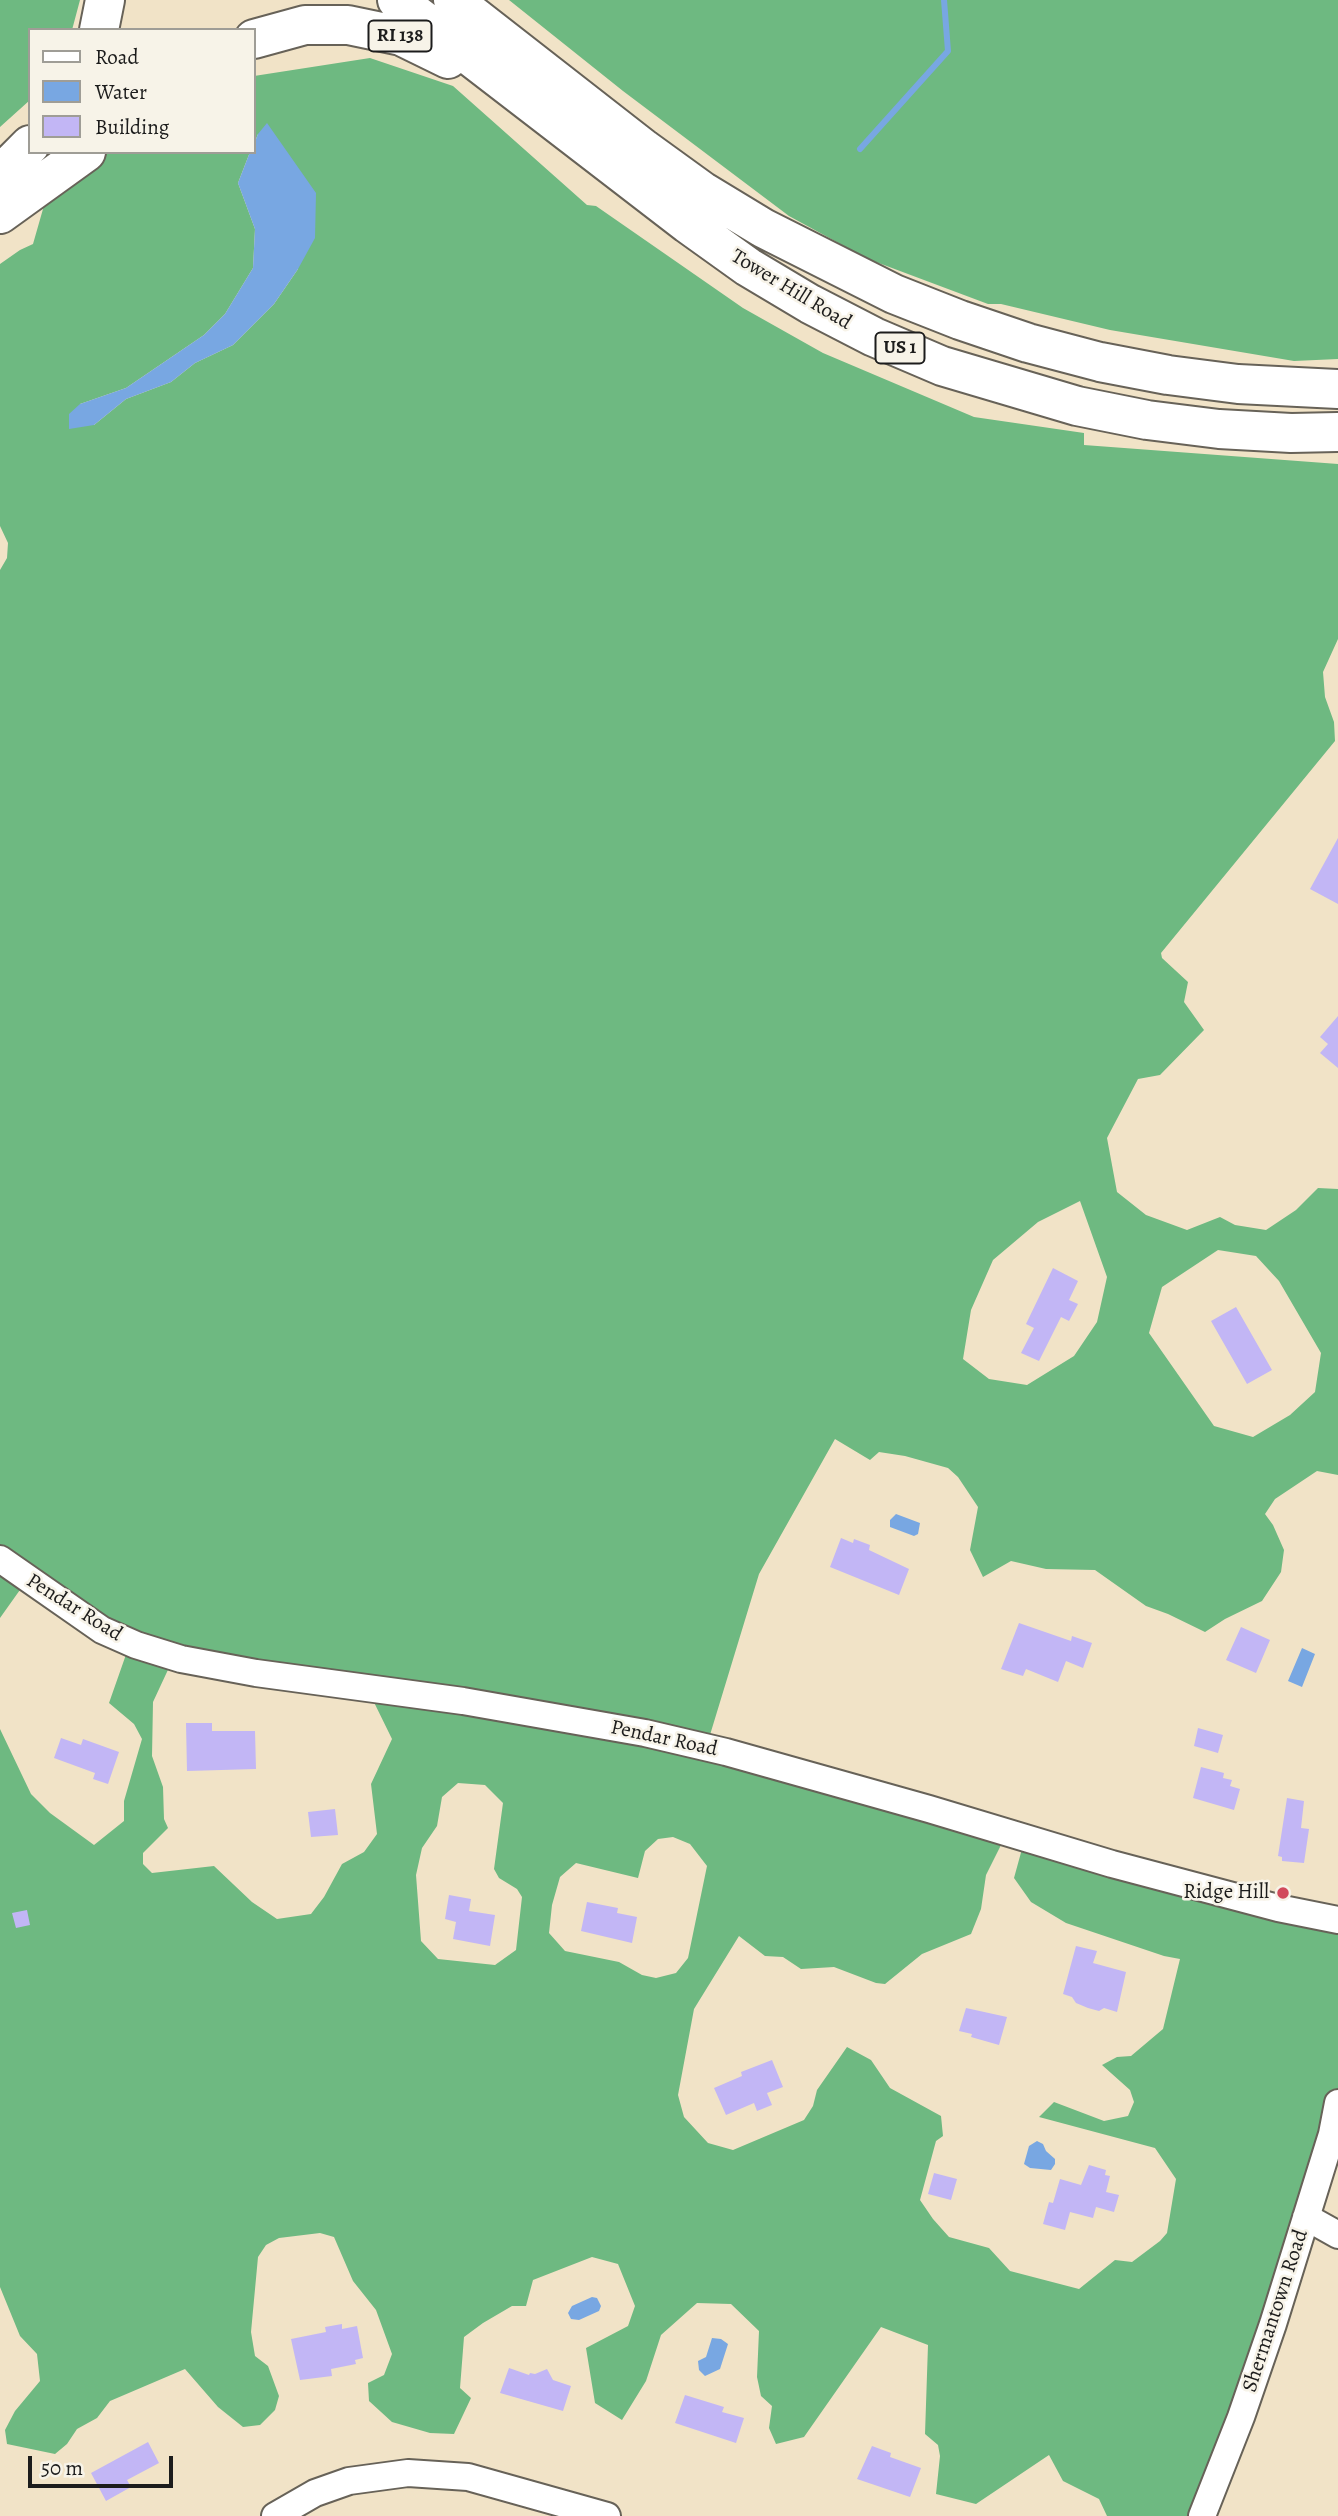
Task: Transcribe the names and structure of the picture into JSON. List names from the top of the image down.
{
  "streets": {
    "highway": ["RI 138", "Tower Hill Road", "US 1"],
    "street": ["Pendar Road", "Shermantown Road"]
  },
  "crossings": [
    ["RI 138", "Tower Hill Road"]
  ],
  "places": ["Ridge Hill"],
  "legend": ["Road", "Water", "Building"],
  "scale_bar": "50 m"
}
